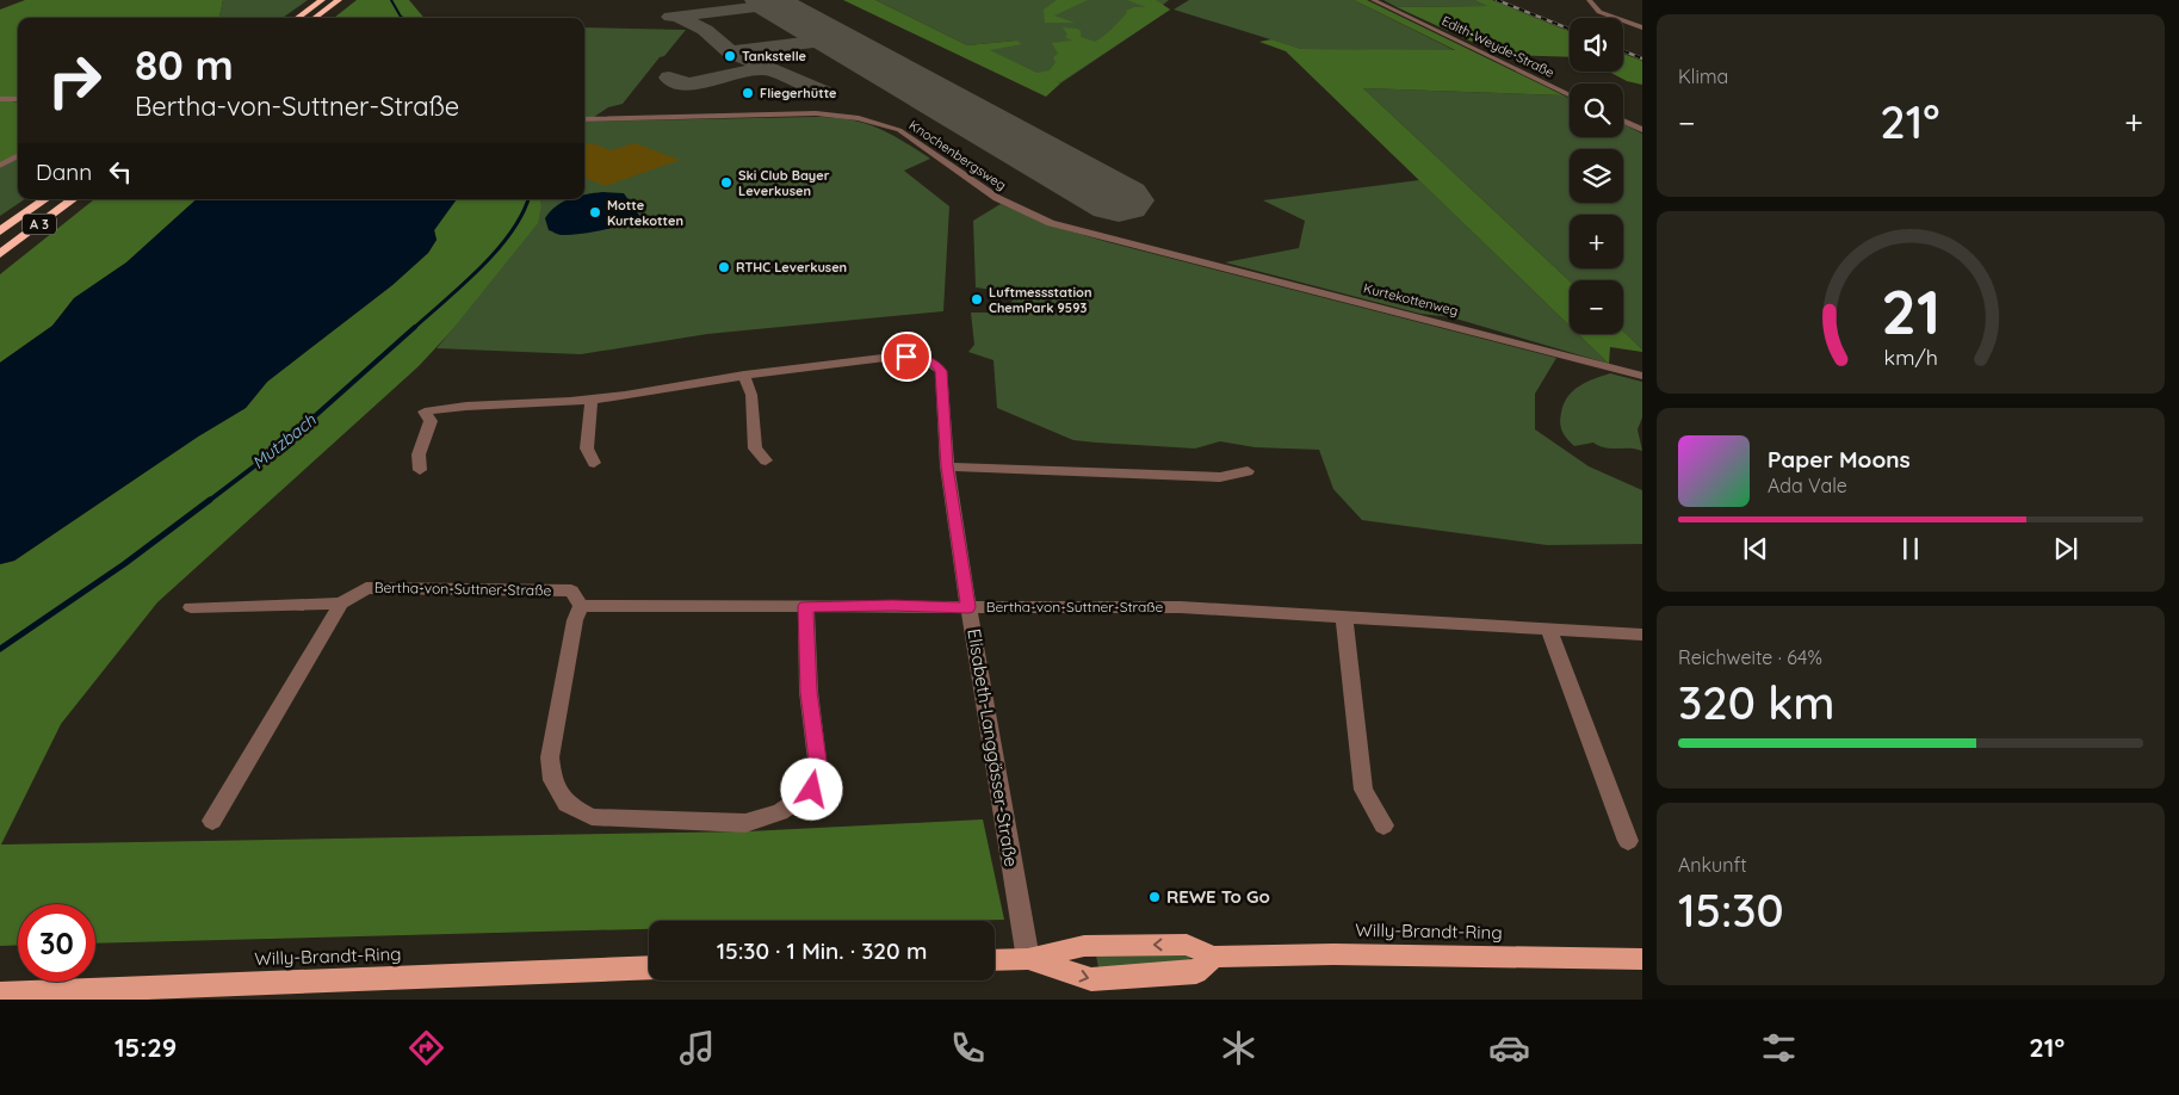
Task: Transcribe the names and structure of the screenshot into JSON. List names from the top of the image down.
{
  "streets": {
    "highway": ["A 3"],
    "main road": ["Willy-Brandt-Ring"],
    "street": [
      "Edith-Weyde-Straße",
      "Knochenbergsweg",
      "Kurtekottenweg",
      "Bertha-von-Suttner-Straße",
      "Elisabeth-Langgässer-Straße"
    ]
  },
  "crossings": [
    ["Knochenbergsweg", "Kurtekottenweg"],
    ["Bertha-von-Suttner-Straße", "Elisabeth-Langgässer-Straße"],
    ["Elisabeth-Langgässer-Straße", "Willy-Brandt-Ring"]
  ],
  "water": ["Mutzbach"],
  "places": [
    "Tankstelle",
    "Fliegerhütte",
    "Ski Club Bayer Leverkusen",
    "Motte Kurtekotten",
    "RTHC Leverkusen",
    "Luftmessstation ChemPark 9593",
    "REWE To Go"
  ],
  "page": {
    "tile": [
      "Klima",
      ["Reichweite · 64%", "320 km"],
      ["Ankunft", "15:30"]
    ],
    "map_buttons": ["+", "−"],
    "turn": ["80 m", "Bertha-von-Suttner-Straße"],
    "heat": ["−", "21°", "+"],
    "then": "Dann",
    "song": ["Paper Moons", "Ada Vale"],
    "limit": "30",
    "trip": "15:30 · 1 Min. · 320 m",
    "tabs": ["15:29", "21°"],
    "gauge": ["21", "km/h"]
  }
}
